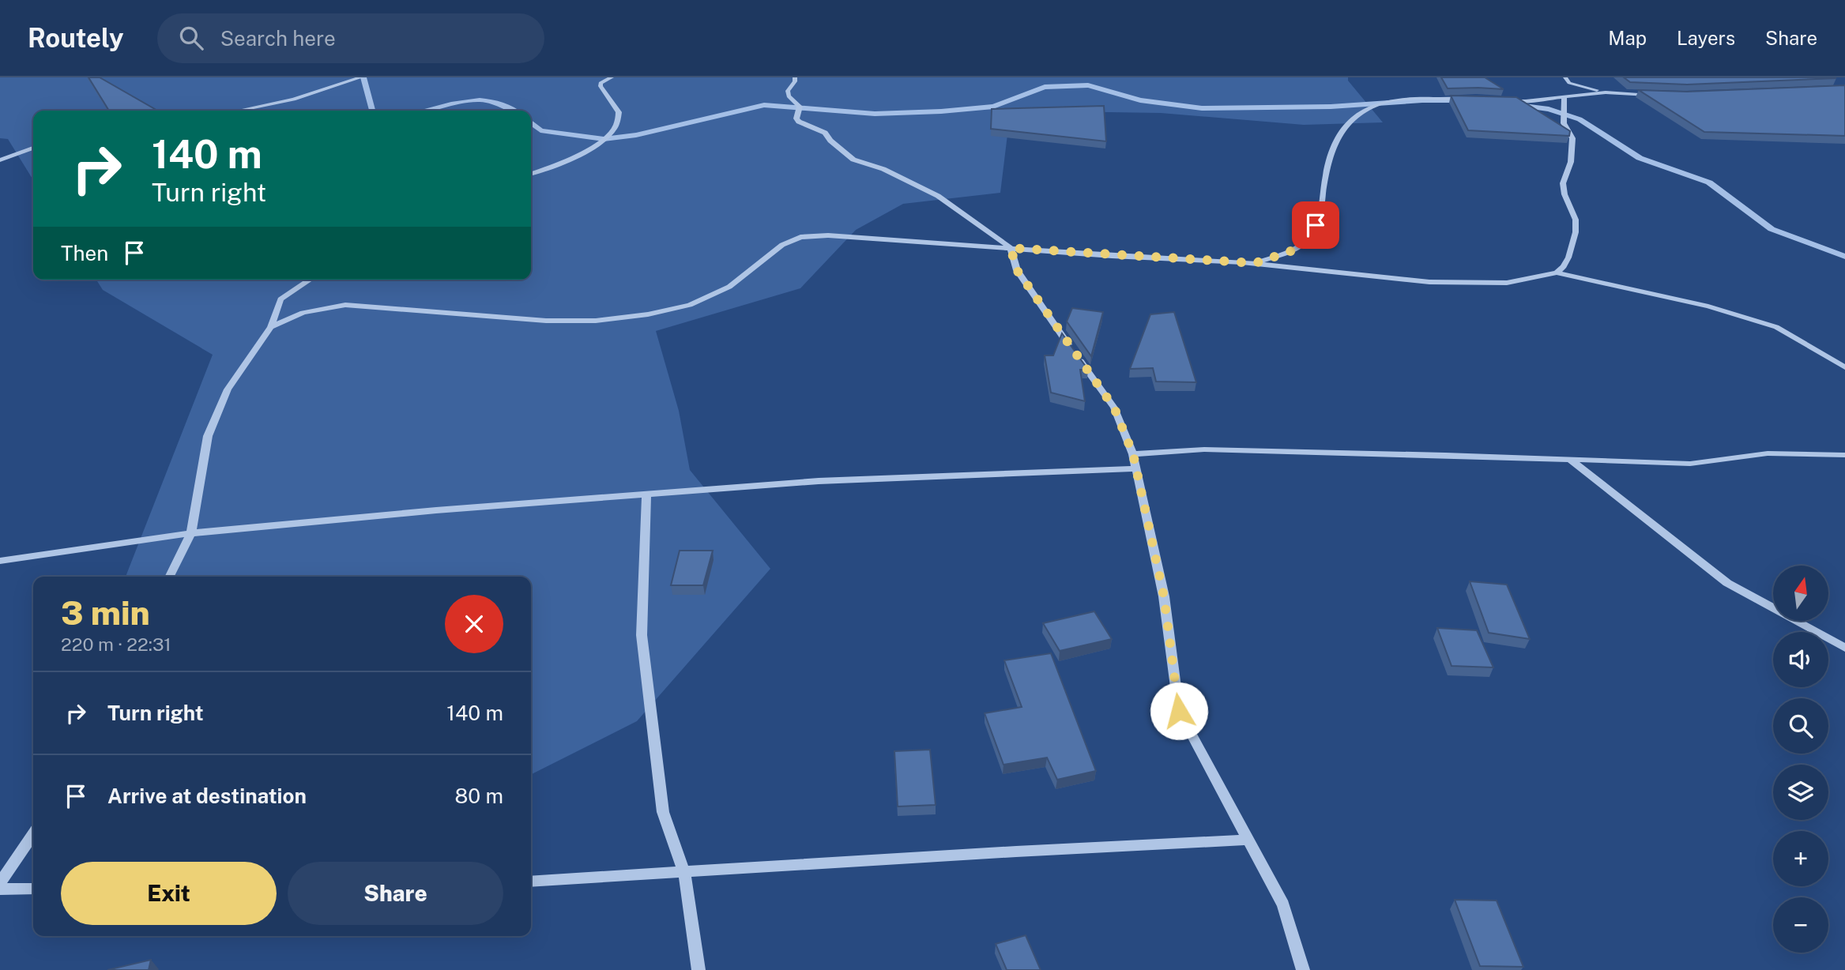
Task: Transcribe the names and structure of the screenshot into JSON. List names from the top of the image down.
{
  "north": "top",
  "page": {
    "header": "Routely",
    "search": "Search here",
    "nav": ["Map", "Layers", "Share"],
    "turn": ["140 m", "Turn right"],
    "then": "Then",
    "map_buttons": ["+", "−"],
    "heading": ["3 min", "220 m · 22:31"],
    "list": [
      {
        "name": "Turn right",
        "value": "140 m"
      },
      {
        "name": "Arrive at destination",
        "value": "80 m"
      }
    ],
    "buttons": ["Exit", "Share"]
  }
}
